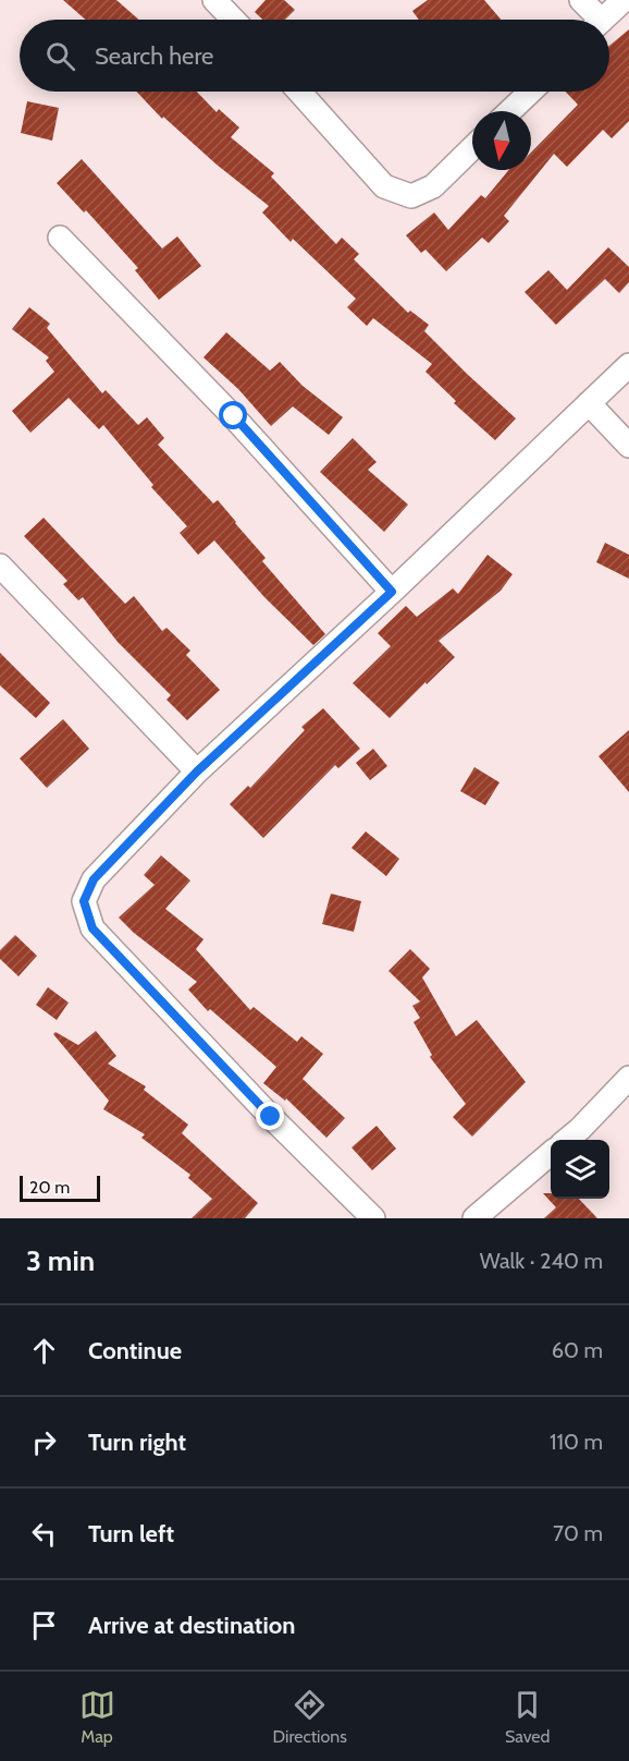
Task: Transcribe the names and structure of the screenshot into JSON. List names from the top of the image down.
{
  "scale_bar": "20 m",
  "north": "bottom",
  "page": {
    "search": "Search here",
    "scale": "20 m",
    "heading": ["3 min", "Walk · 240 m"],
    "list": [
      ["Continue", "60 m"],
      ["Turn right", "110 m"],
      ["Turn left", "70 m"],
      "Arrive at destination"
    ],
    "nav": ["Map", "Directions", "Saved"]
  }
}
